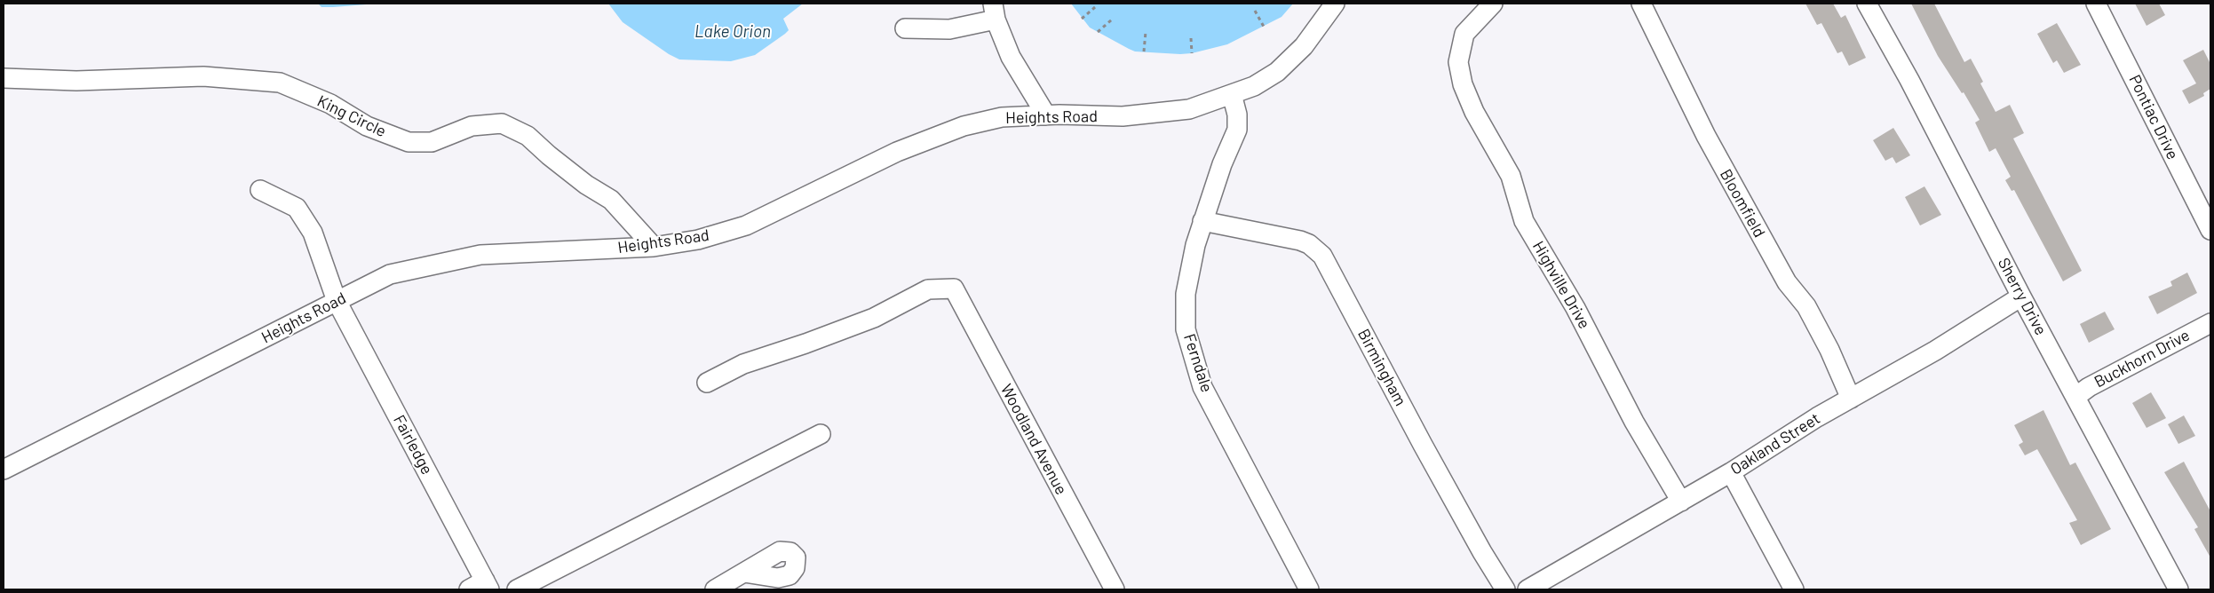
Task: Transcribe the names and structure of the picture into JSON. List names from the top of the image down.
{
  "streets": {
    "street": [
      "King Circle",
      "Heights Road",
      "Pontiac Drive",
      "Bloomfield",
      "Highville Drive",
      "Sherry Drive",
      "Buckhorn Drive",
      "Ferndale",
      "Birmingham",
      "Woodland Avenue",
      "Oakland Street",
      "Fairledge"
    ]
  },
  "crossings": [
    ["King Circle", "Heights Road"],
    ["Heights Road", "Ferndale"],
    ["Heights Road", "Fairledge"],
    ["Bloomfield", "Oakland Street"],
    ["Highville Drive", "Oakland Street"],
    ["Sherry Drive", "Buckhorn Drive"],
    ["Sherry Drive", "Oakland Street"],
    ["Ferndale", "Birmingham"]
  ],
  "water": ["Lake Orion"]
}
